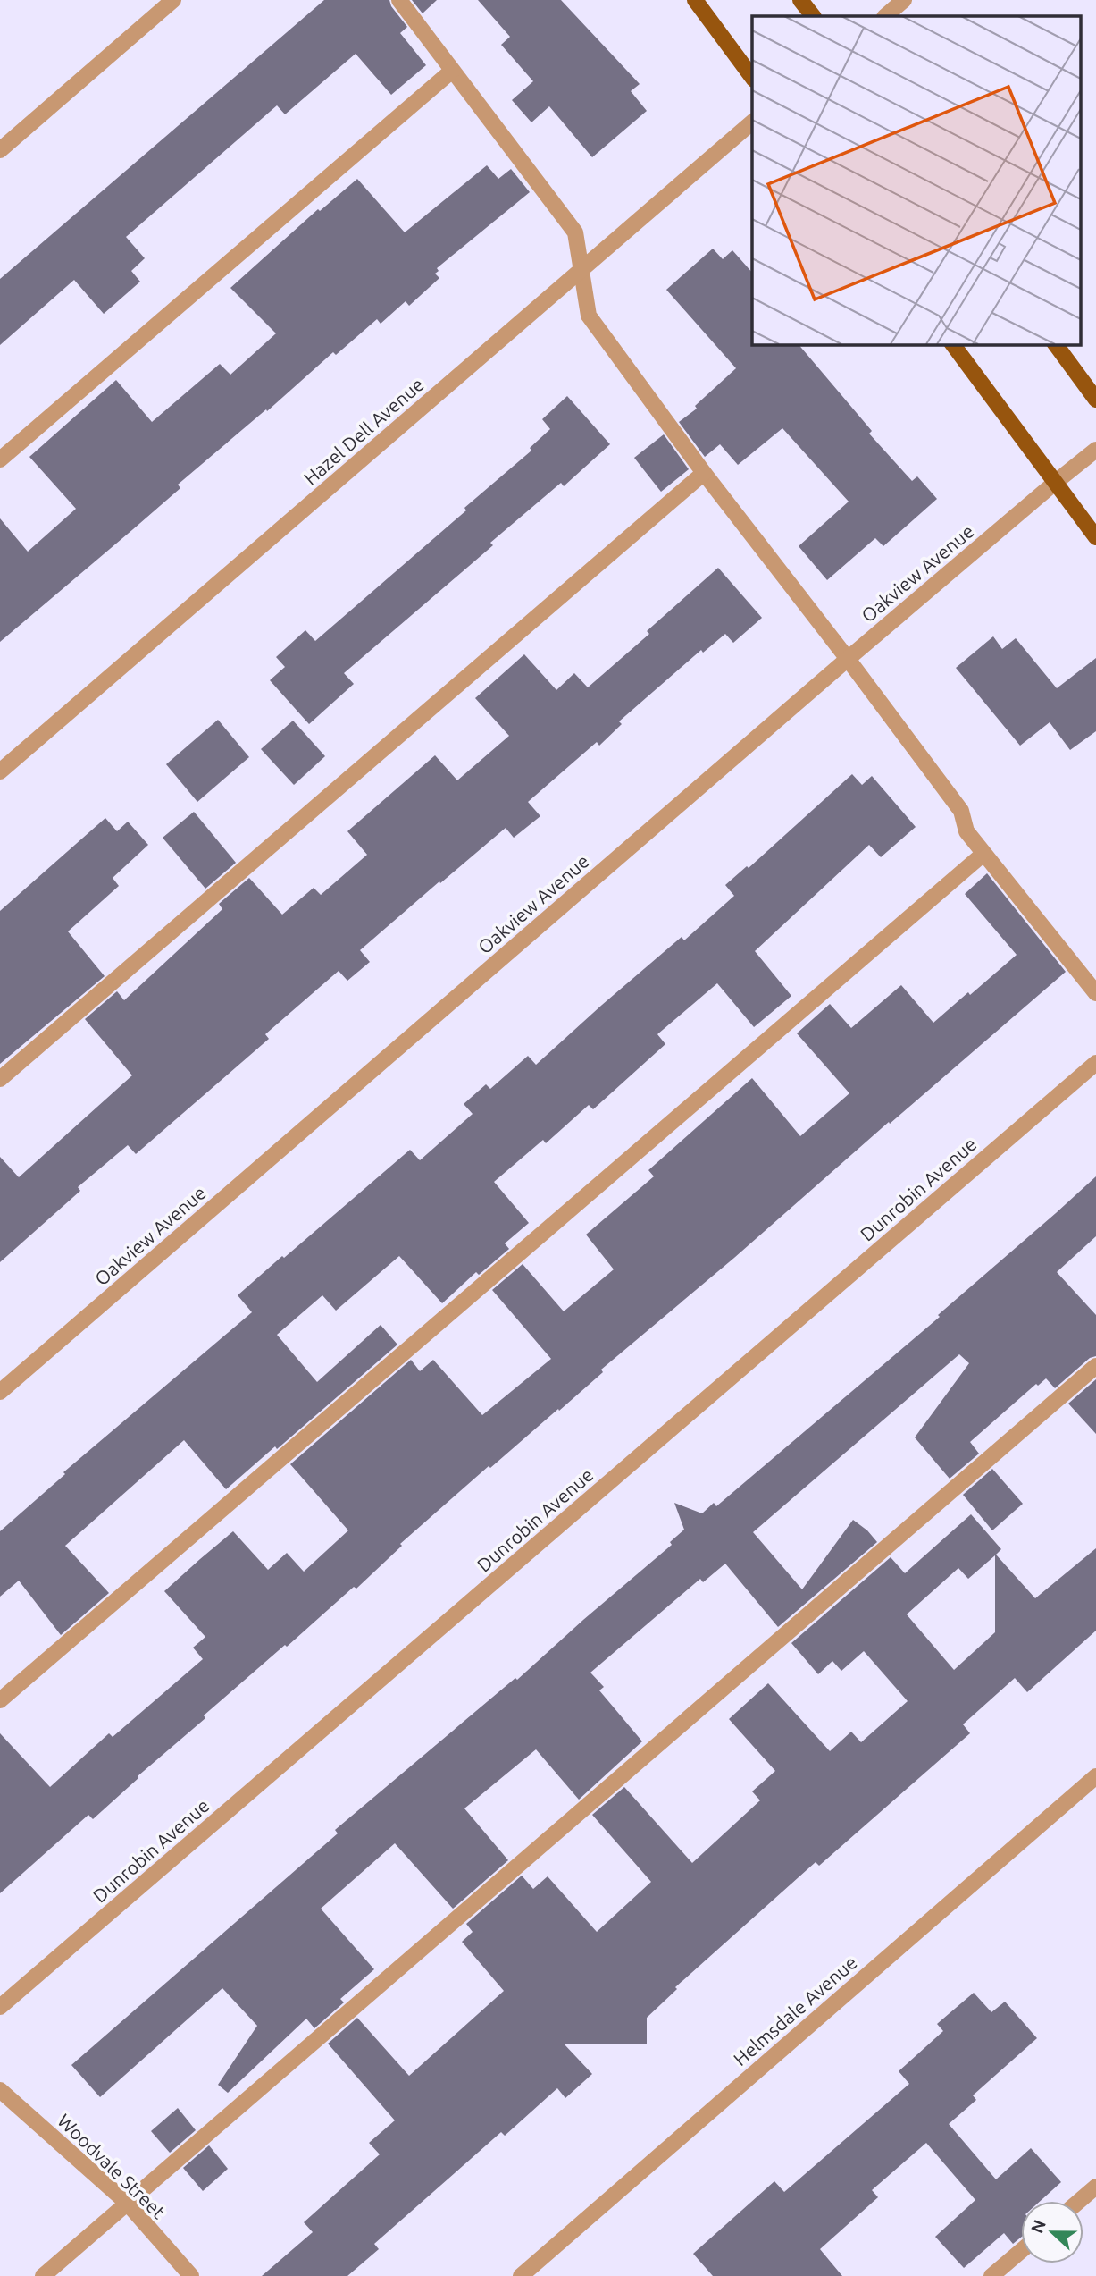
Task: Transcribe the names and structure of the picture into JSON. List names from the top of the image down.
{
  "streets": {
    "street": [
      "Hazel Dell Avenue",
      "Oakview Avenue",
      "Dunrobin Avenue",
      "Helmsdale Avenue",
      "Woodvale Street"
    ]
  },
  "north": "left"
}
